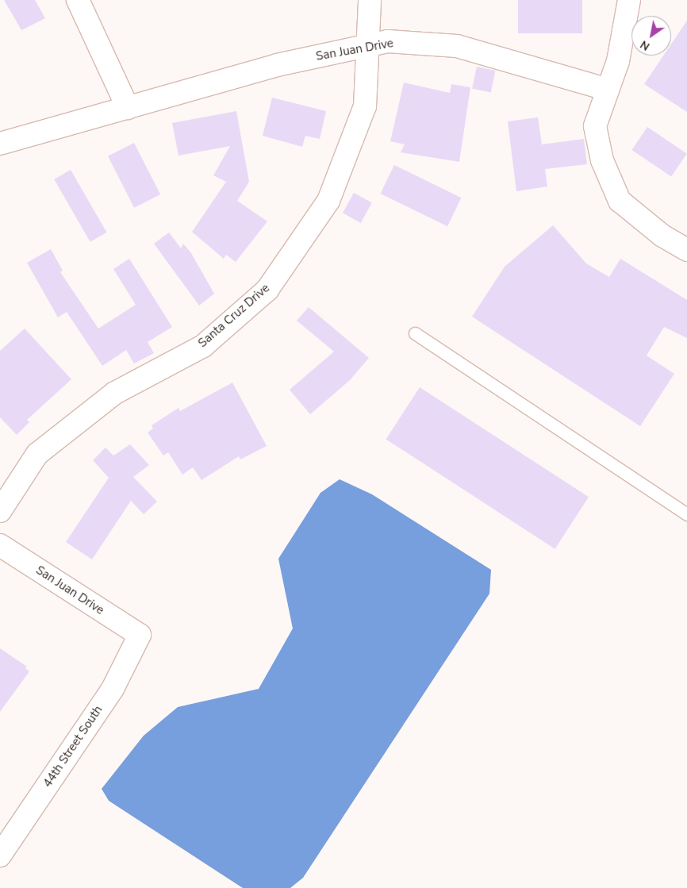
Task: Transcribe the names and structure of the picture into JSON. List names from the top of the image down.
{
  "streets": {
    "street": ["San Juan Drive", "Santa Cruz Drive", "44th Street South"]
  },
  "crossings": [
    ["San Juan Drive", "Santa Cruz Drive"],
    ["San Juan Drive", "44th Street South"]
  ],
  "north": "bottom left"
}
